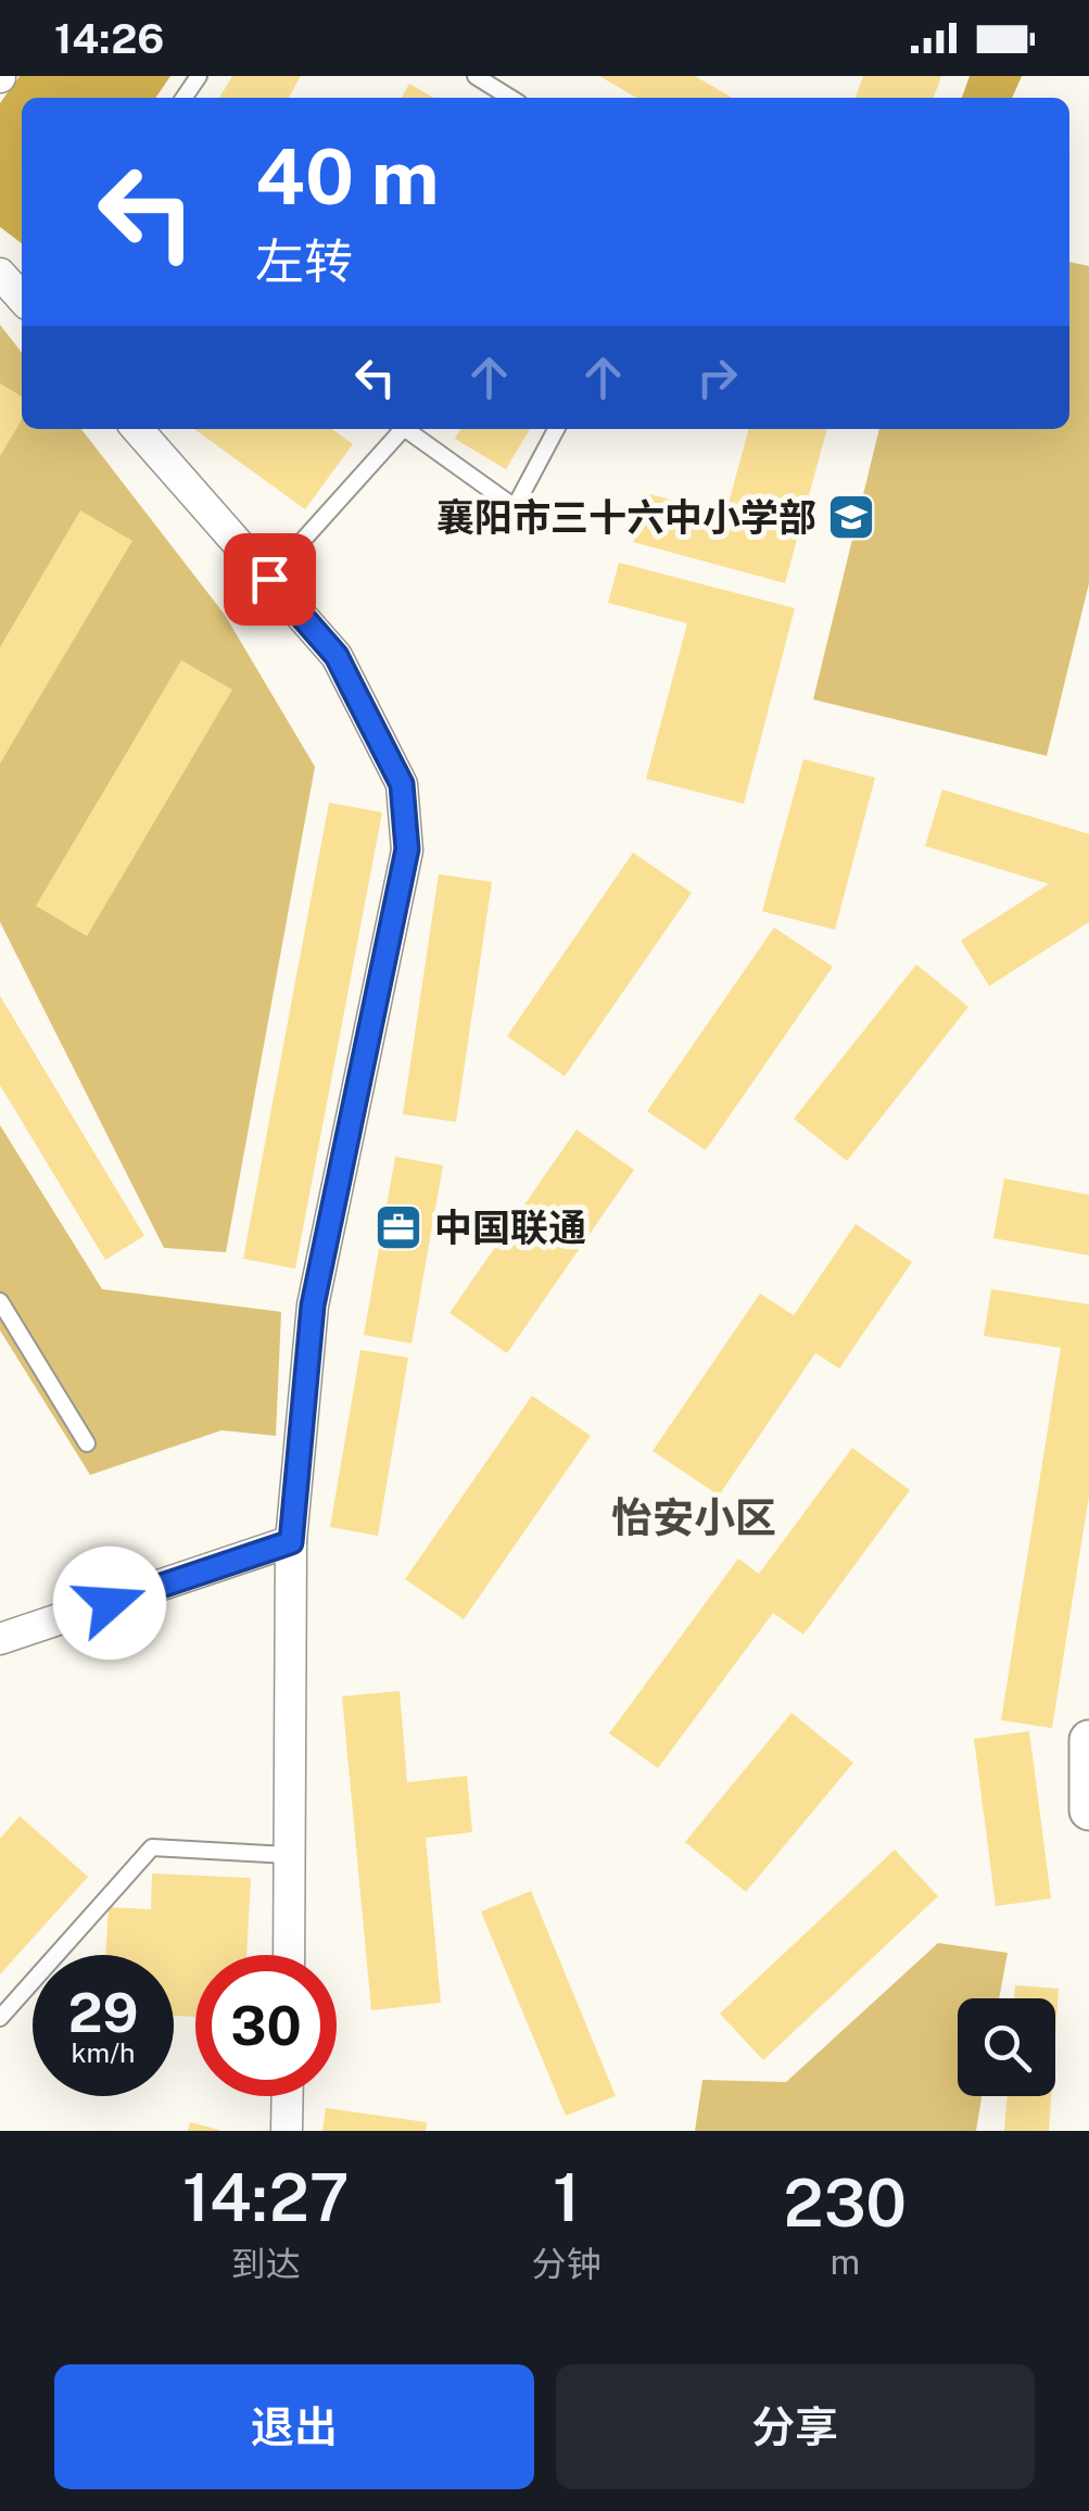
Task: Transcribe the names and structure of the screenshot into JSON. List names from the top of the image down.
{
  "districts": ["怡安小区"],
  "places": {
    "school or university": ["襄阳市三十六中小学部"],
    "office": ["中国联通"]
  },
  "page": {
    "status": "14:26",
    "turn": ["40 m", "左转"],
    "speed": "29 km/h",
    "limit": "30",
    "eta": [
      "14:27",
      "到达",
      "1",
      "分钟",
      "230",
      "m"
    ],
    "buttons": ["退出", "分享"]
  }
}
